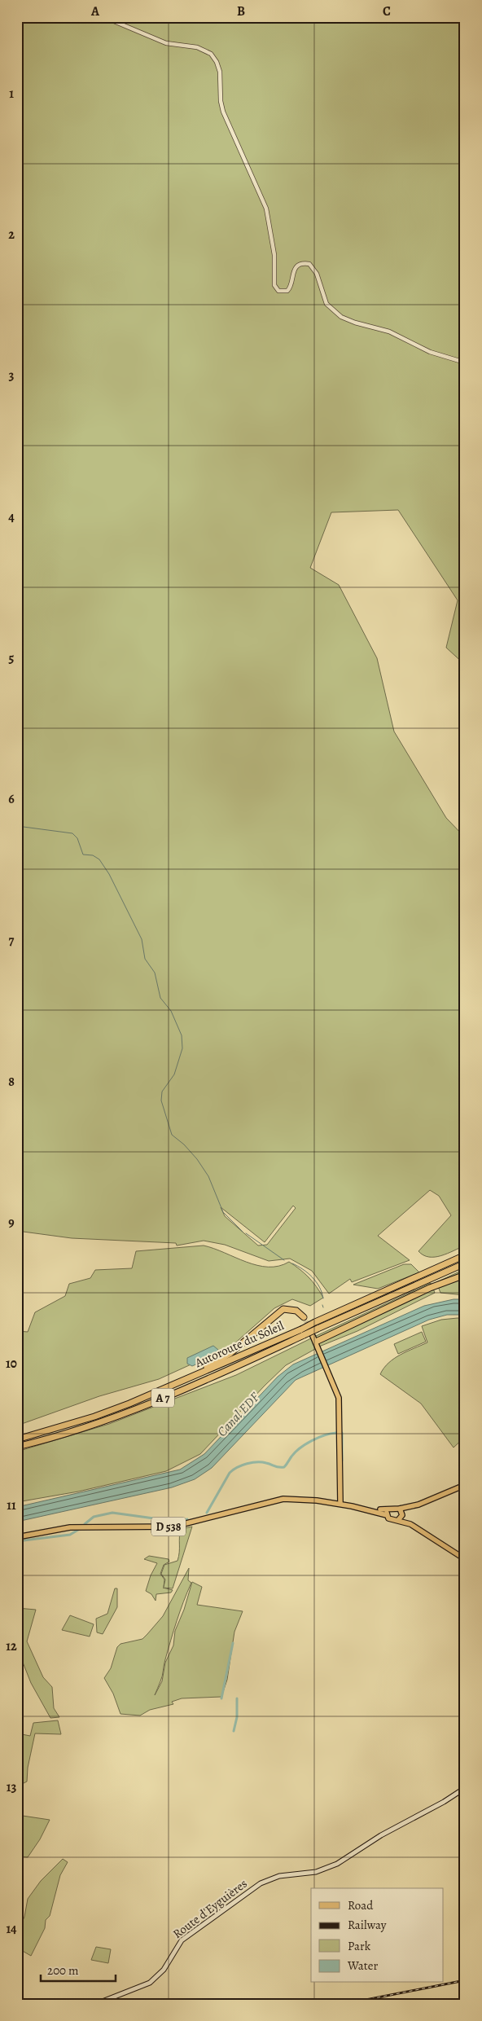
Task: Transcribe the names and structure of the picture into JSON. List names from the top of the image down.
{
  "streets": {
    "highway": ["Autoroute du Soleil", "A 7"],
    "main road": ["D 538", "Route d'Eyguières"]
  },
  "water": ["Canal EDF"],
  "legend": [
    "Road",
    "Railway",
    "Park",
    "Water"
  ],
  "scale_bar": "200 m",
  "grid": {
    "columns": ["A", "B", "C"],
    "rows": [
      "1",
      "2",
      "3",
      "4",
      "5",
      "6",
      "7",
      "8",
      "9",
      "10",
      "11",
      "12",
      "13",
      "14"
    ]
  }
}
